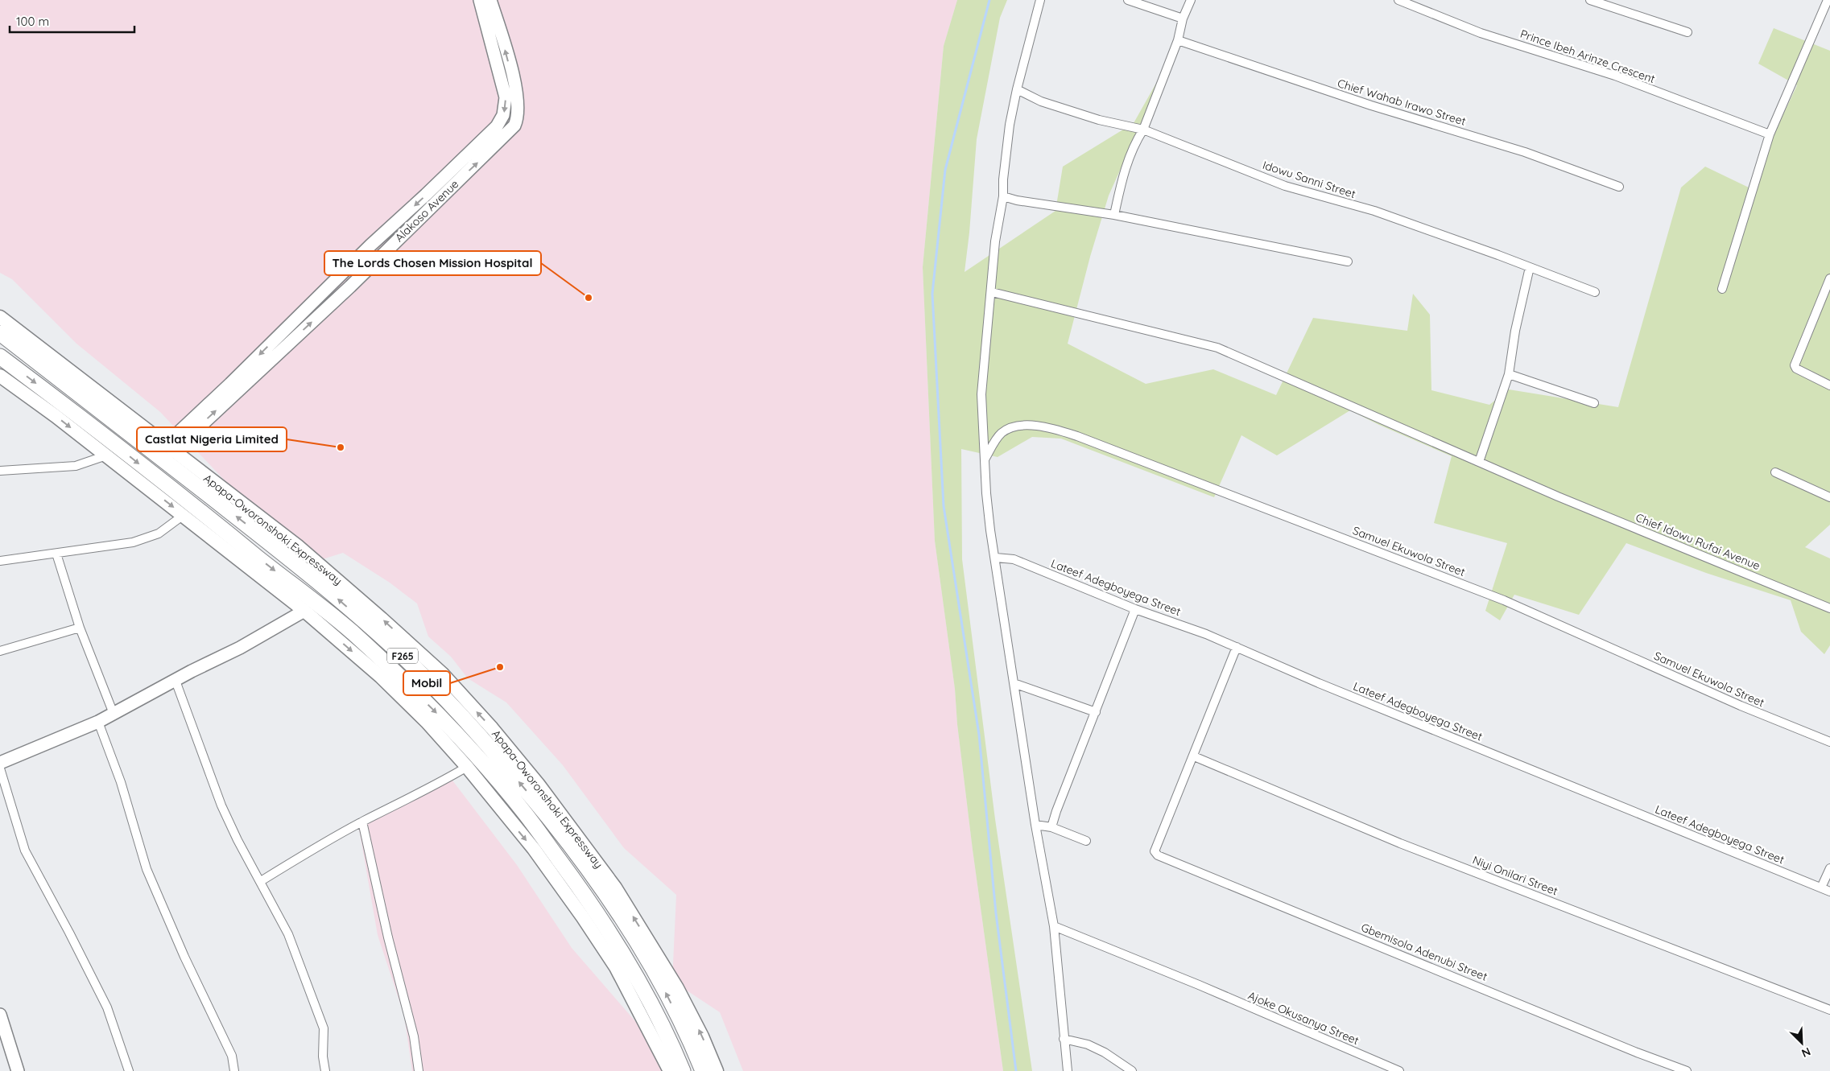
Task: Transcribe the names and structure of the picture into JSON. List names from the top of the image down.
{
  "streets": {
    "highway": ["Apapa-Oworonshoki Expressway", "F265"],
    "street": [
      "Prince Ibeh Arinze Crescent",
      "Chief Wahab Irawo Street",
      "Idowu Sanni Street",
      "Alakoso Avenue",
      "Chief Idowu Rufai Avenue",
      "Samuel Ekuwola Street",
      "Lateef Adegboyega Street",
      "Niyi Onilari Street",
      "Gbemisola Adenubi Street",
      "Ajoke Okusanya Street"
    ]
  },
  "crossings": [
    ["Alakoso Avenue", "Apapa-Oworonshoki Expressway"],
    ["Niyi Onilari Street", "Gbemisola Adenubi Street"]
  ],
  "places": ["The Lords Chosen Mission Hospital", "Castlat Nigeria Limited", "Mobil"],
  "scale_bar": "100 m",
  "north": "bottom right"
}
